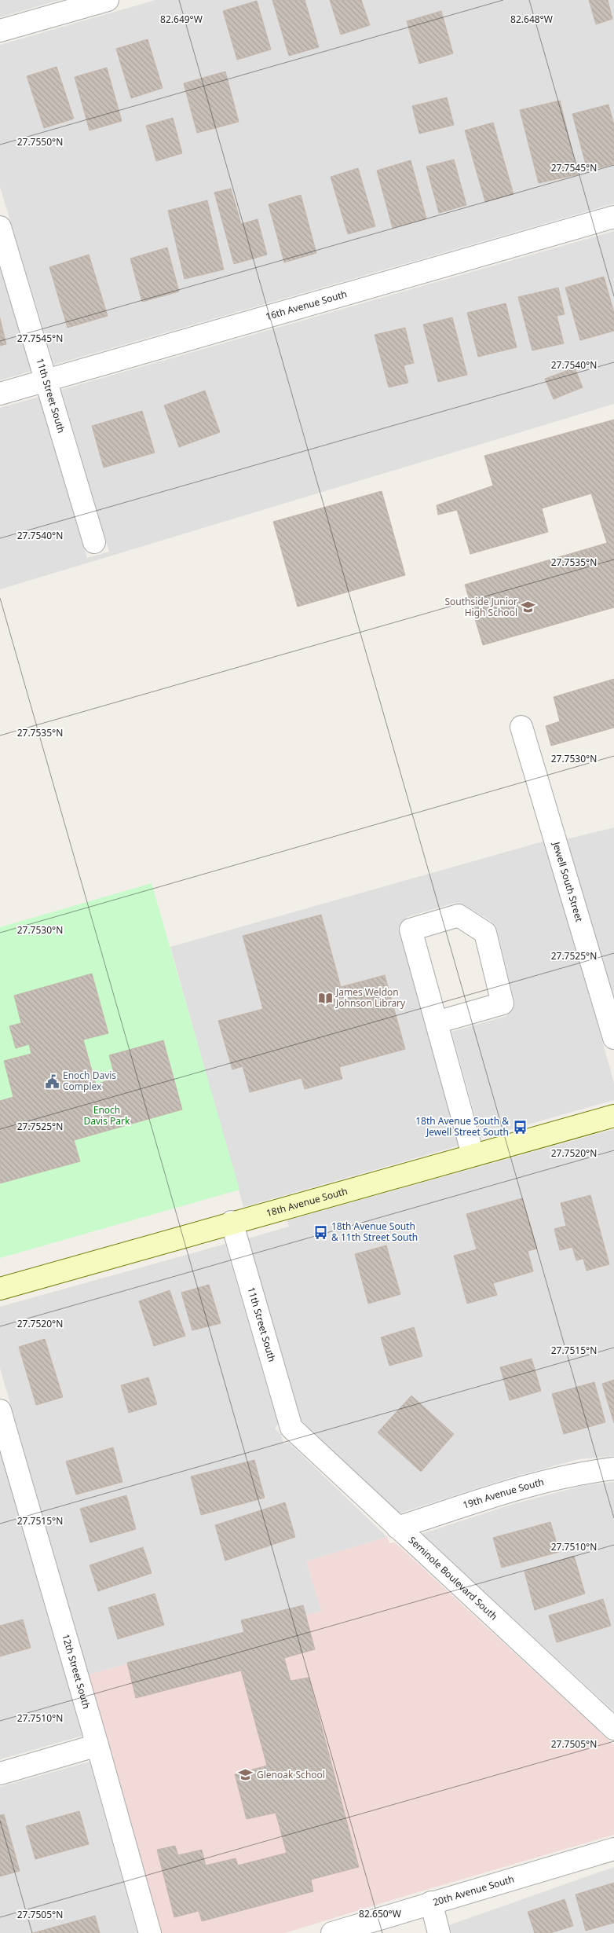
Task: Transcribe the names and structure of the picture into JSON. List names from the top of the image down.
{
  "streets": {
    "street": [
      "16th Avenue South",
      "11th Street South",
      "Jewell South Street",
      "18th Avenue South",
      "19th Avenue South",
      "Seminole Boulevard South",
      "12th Street South",
      "20th Avenue South"
    ]
  },
  "crossings": [
    ["16th Avenue South", "11th Street South"],
    ["11th Street South", "18th Avenue South"],
    ["11th Street South", "Seminole Boulevard South"],
    ["19th Avenue South", "Seminole Boulevard South"]
  ],
  "parks": ["Enoch Davis Park"],
  "places": {
    "school or university": ["Southside Junior High School", "Glenoak School"],
    "library": ["James Weldon Johnson Library"],
    "public building": ["Enoch Davis Complex"],
    "bus stop": ["18th Avenue South & Jewell Street South", "18th Avenue South & 11th Street South"]
  },
  "coordinates": [
    "82.649°W",
    "82.648°W",
    "27.7550°N",
    "27.7545°N",
    "27.7540°N",
    "27.7535°N",
    "27.7530°N",
    "27.7525°N",
    "27.7520°N",
    "27.7515°N",
    "27.7510°N",
    "27.7505°N",
    "82.650°W"
  ]
}
